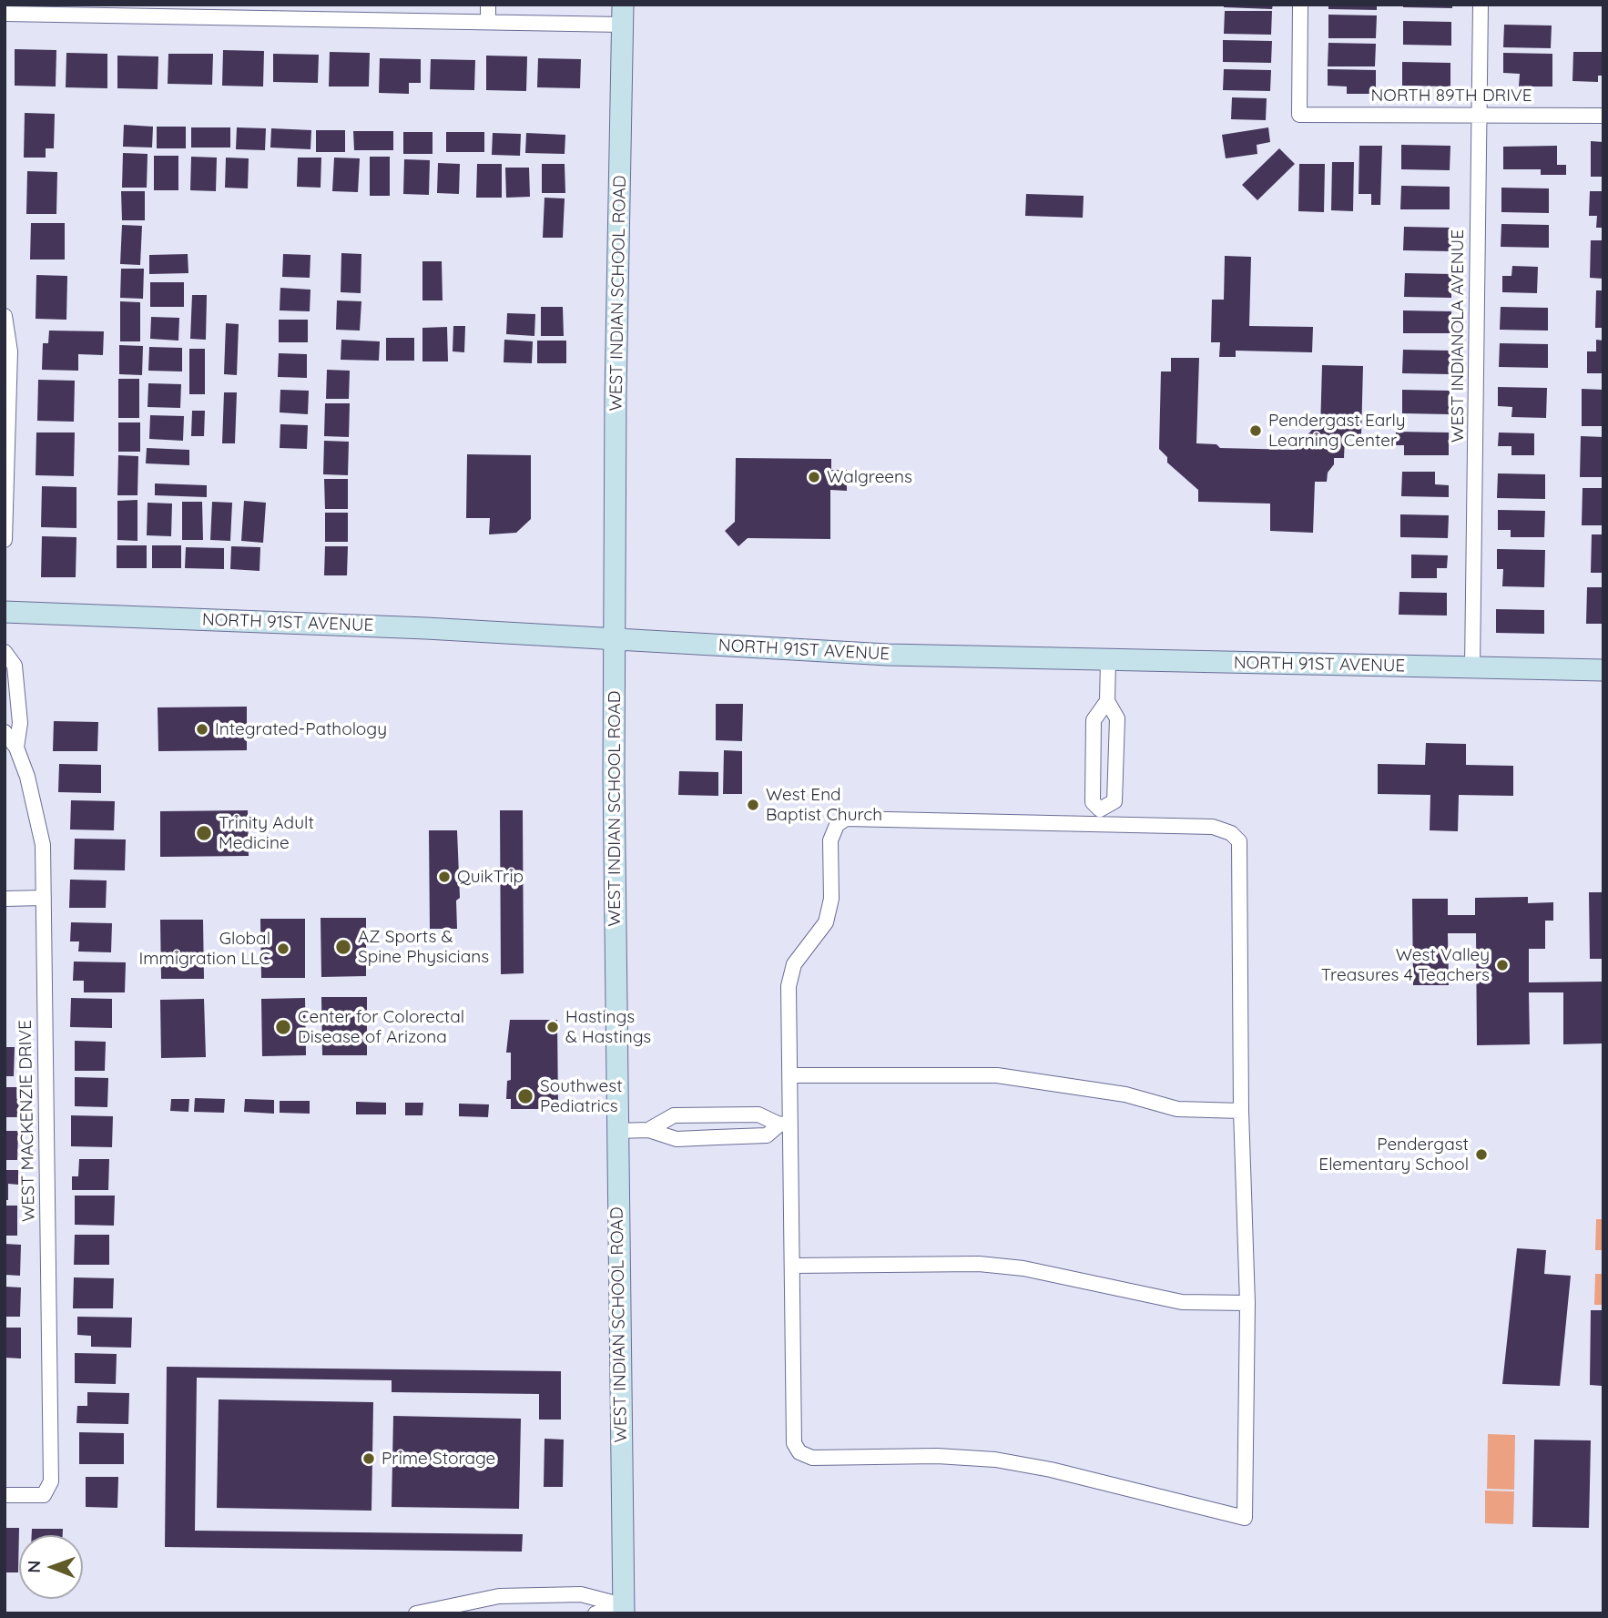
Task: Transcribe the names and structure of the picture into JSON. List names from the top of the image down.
{
  "streets": {
    "main road": ["WEST INDIAN SCHOOL ROAD", "NORTH 91ST AVENUE"],
    "street": ["NORTH 89TH DRIVE", "WEST INDIANOLA AVENUE", "WEST MACKENZIE DRIVE"]
  },
  "crossings": [
    ["NORTH 89TH DRIVE", "WEST INDIANOLA AVENUE"],
    ["WEST INDIAN SCHOOL ROAD", "NORTH 91ST AVENUE"],
    ["WEST INDIANOLA AVENUE", "NORTH 91ST AVENUE"]
  ],
  "places": [
    "Pendergast Early Learning Center",
    "Walgreens",
    "Integrated-Pathology",
    "West End Baptist Church",
    "Trinity Adult Medicine",
    "QuikTrip",
    "AZ Sports & Spine Physicians",
    "Global Immigration LLC",
    "West Valley Treasures 4 Teachers",
    "Center for Colorectal Disease of Arizona",
    "Hastings & Hastings",
    "Southwest Pediatrics",
    "Pendergast Elementary School",
    "Prime Storage"
  ],
  "north": "left"
}
